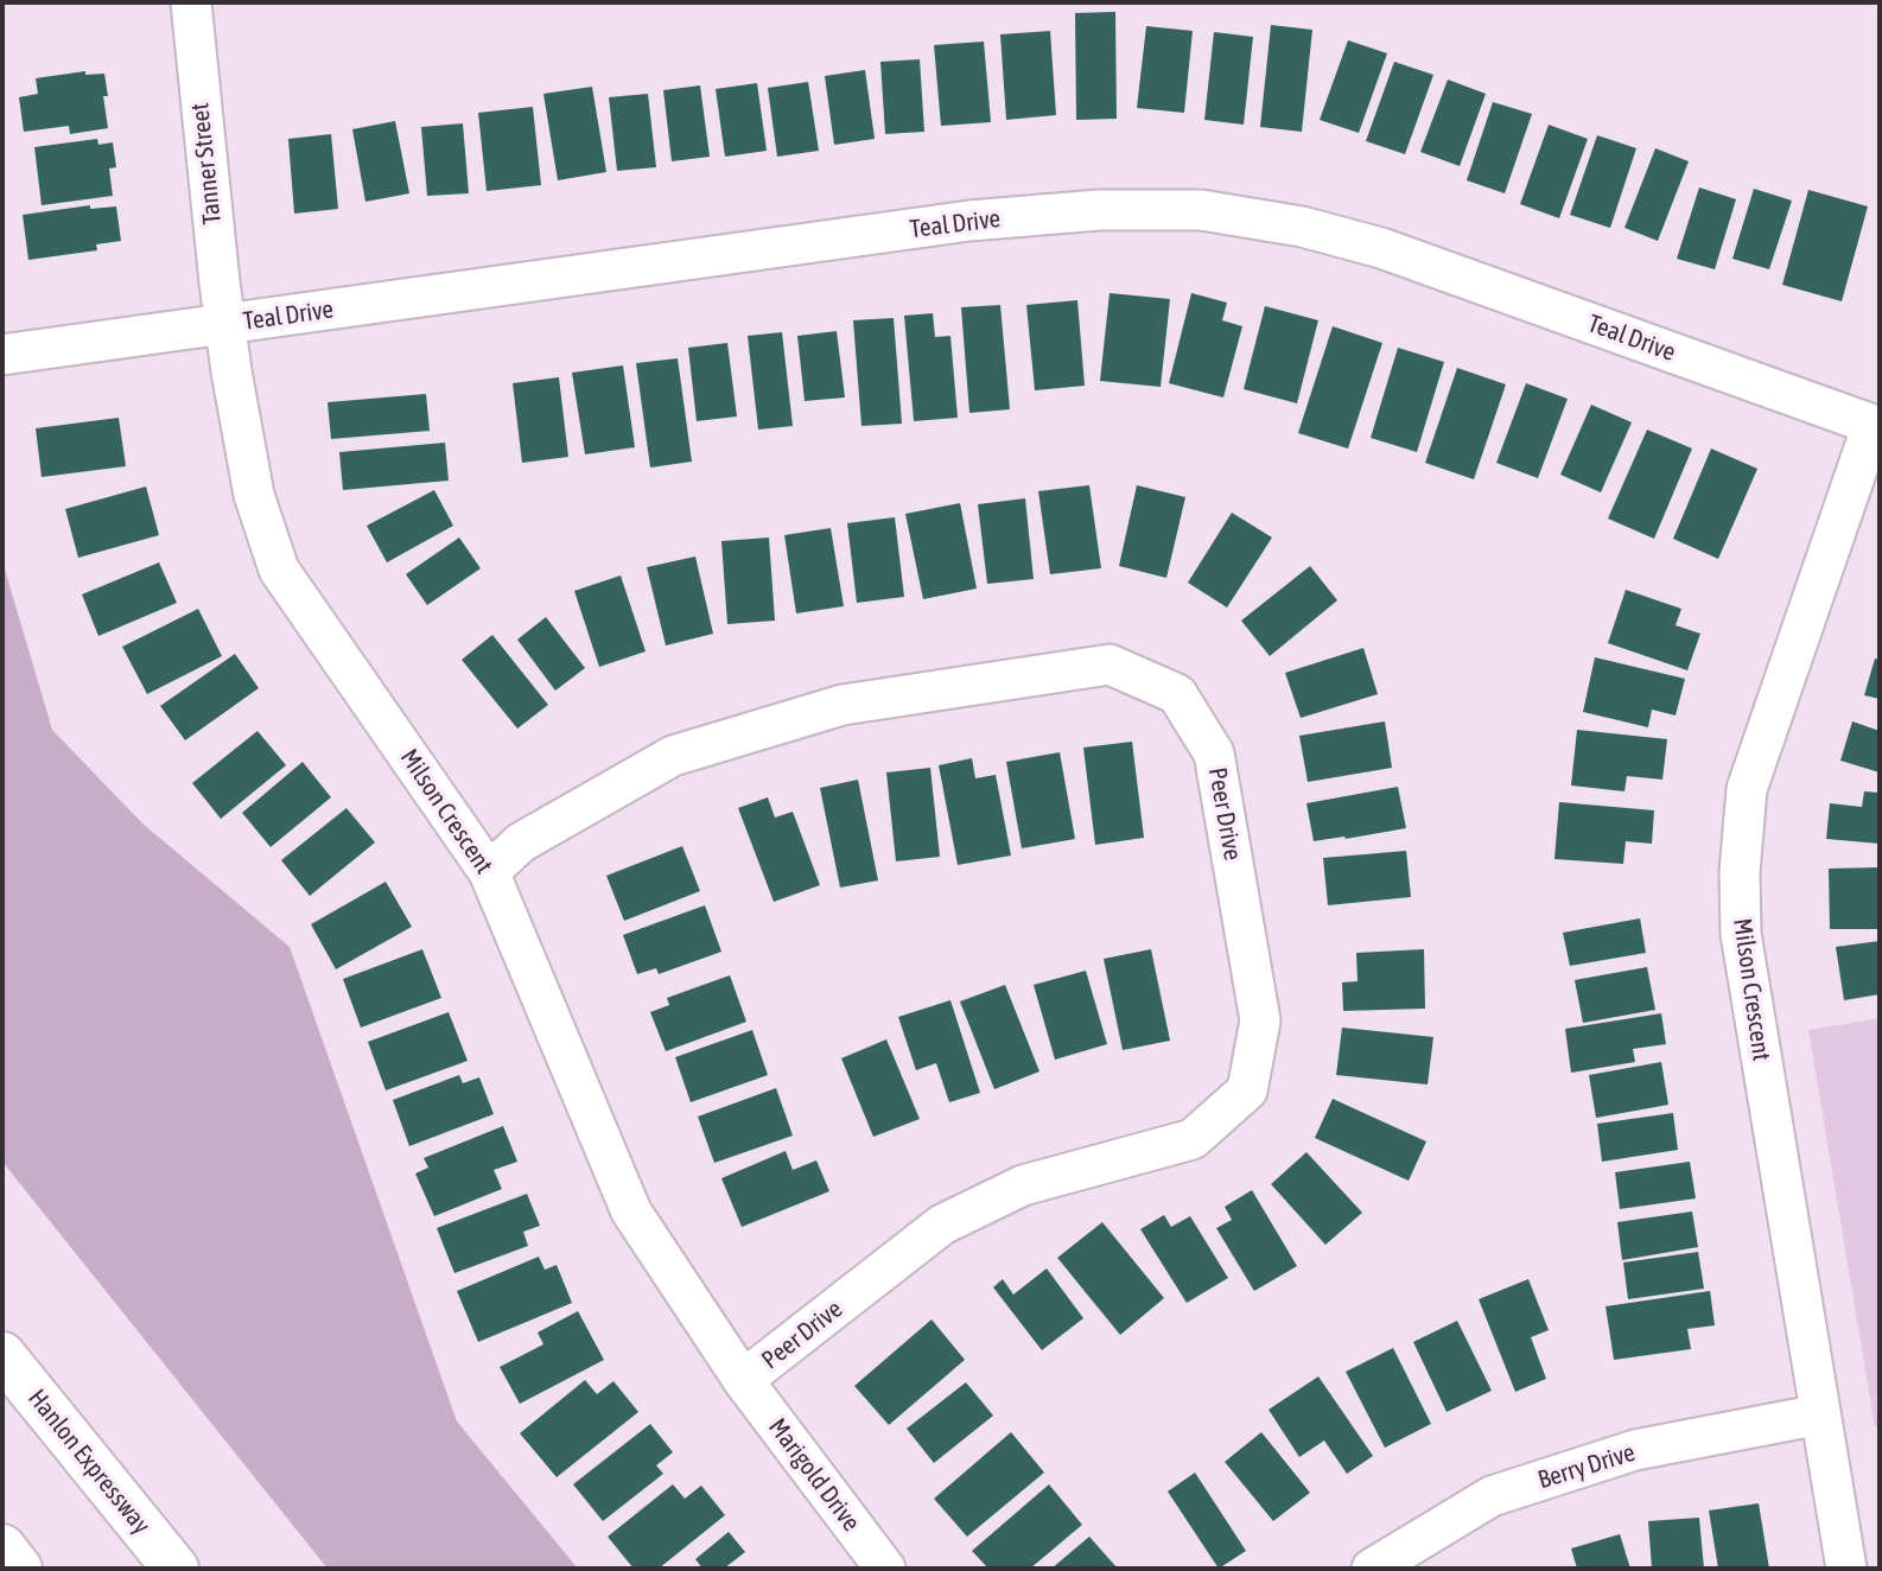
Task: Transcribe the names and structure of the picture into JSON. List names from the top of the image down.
{
  "streets": {
    "highway": ["Hanlon Expressway"],
    "street": [
      "Tanner Street",
      "Teal Drive",
      "Milson Crescent",
      "Peer Drive",
      "Berry Drive",
      "Marigold Drive"
    ]
  },
  "crossings": [
    ["Tanner Street", "Teal Drive"],
    ["Tanner Street", "Milson Crescent"],
    ["Teal Drive", "Milson Crescent"],
    ["Milson Crescent", "Peer Drive"],
    ["Milson Crescent", "Berry Drive"],
    ["Milson Crescent", "Marigold Drive"],
    ["Peer Drive", "Marigold Drive"]
  ]
}
